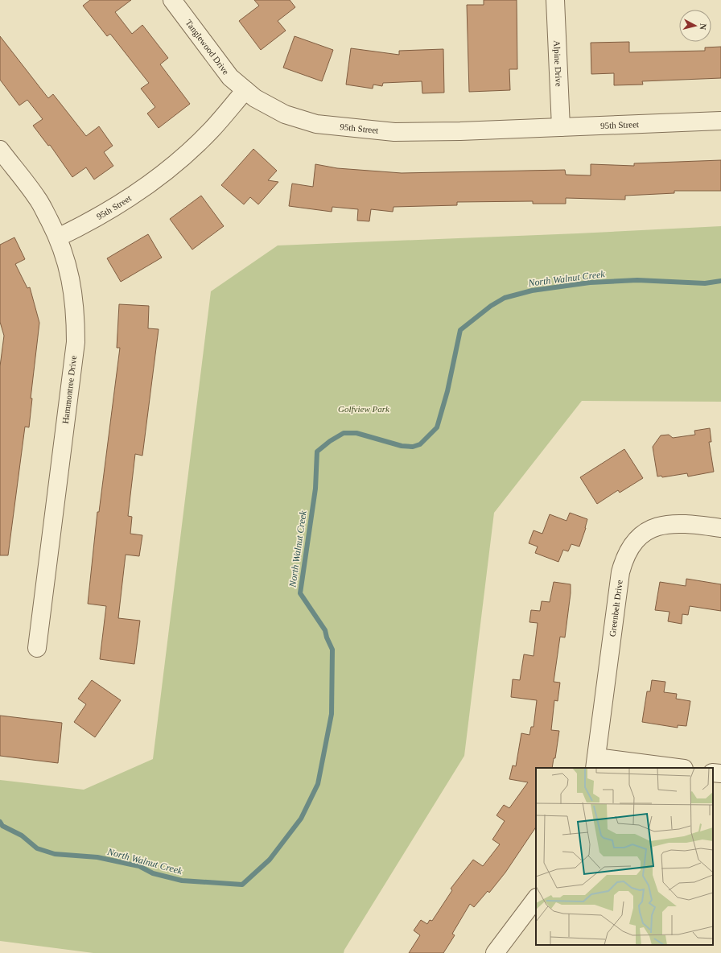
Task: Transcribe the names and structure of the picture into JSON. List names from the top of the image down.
{
  "streets": {
    "street": [
      "Tanglewood Drive",
      "Alpine Drive",
      "95th Street",
      "Hammontree Drive",
      "Greenbelt Drive"
    ]
  },
  "crossings": [
    ["Tanglewood Drive", "95th Street"],
    ["Alpine Drive", "95th Street"],
    ["95th Street", "Hammontree Drive"]
  ],
  "water": ["North Walnut Creek"],
  "parks": ["Golfview Park"],
  "north": "right"
}
